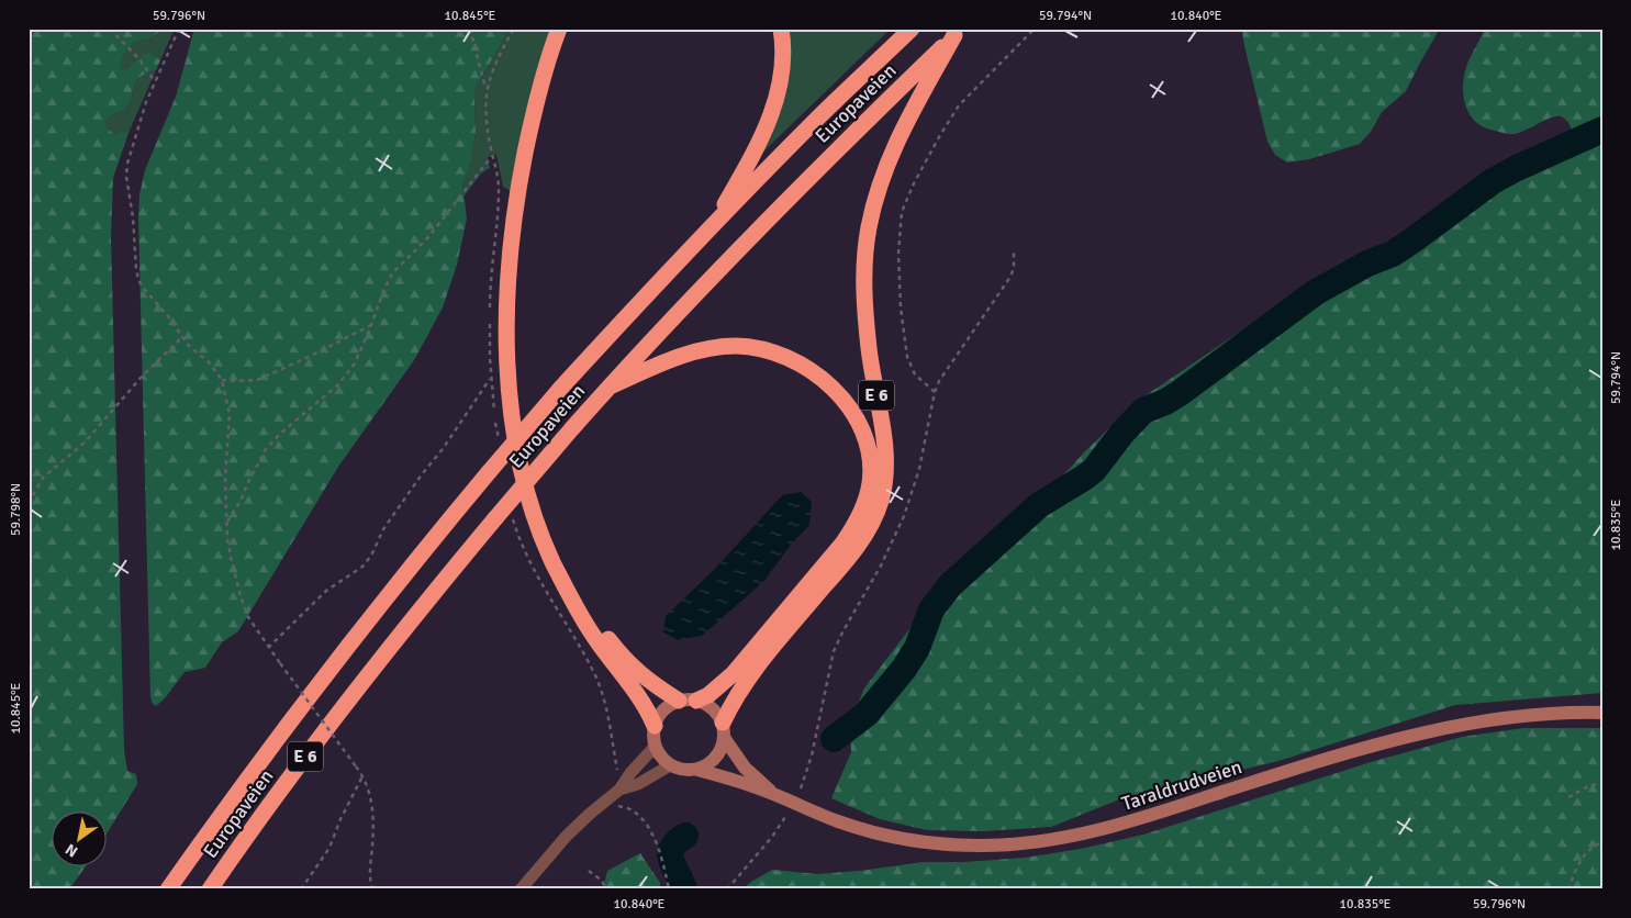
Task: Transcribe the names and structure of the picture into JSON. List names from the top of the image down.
{
  "streets": {
    "highway": ["Europaveien", "E 6"],
    "main road": ["Taraldrudveien"]
  },
  "crossings": [
    ["Europaveien", "E 6"],
    ["E 6", "Taraldrudveien"]
  ],
  "north": "bottom left",
  "coordinates": [
    "59.796°N",
    "10.845°E",
    "59.794°N",
    "10.840°E",
    "59.798°N",
    "10.835°E"
  ]
}
